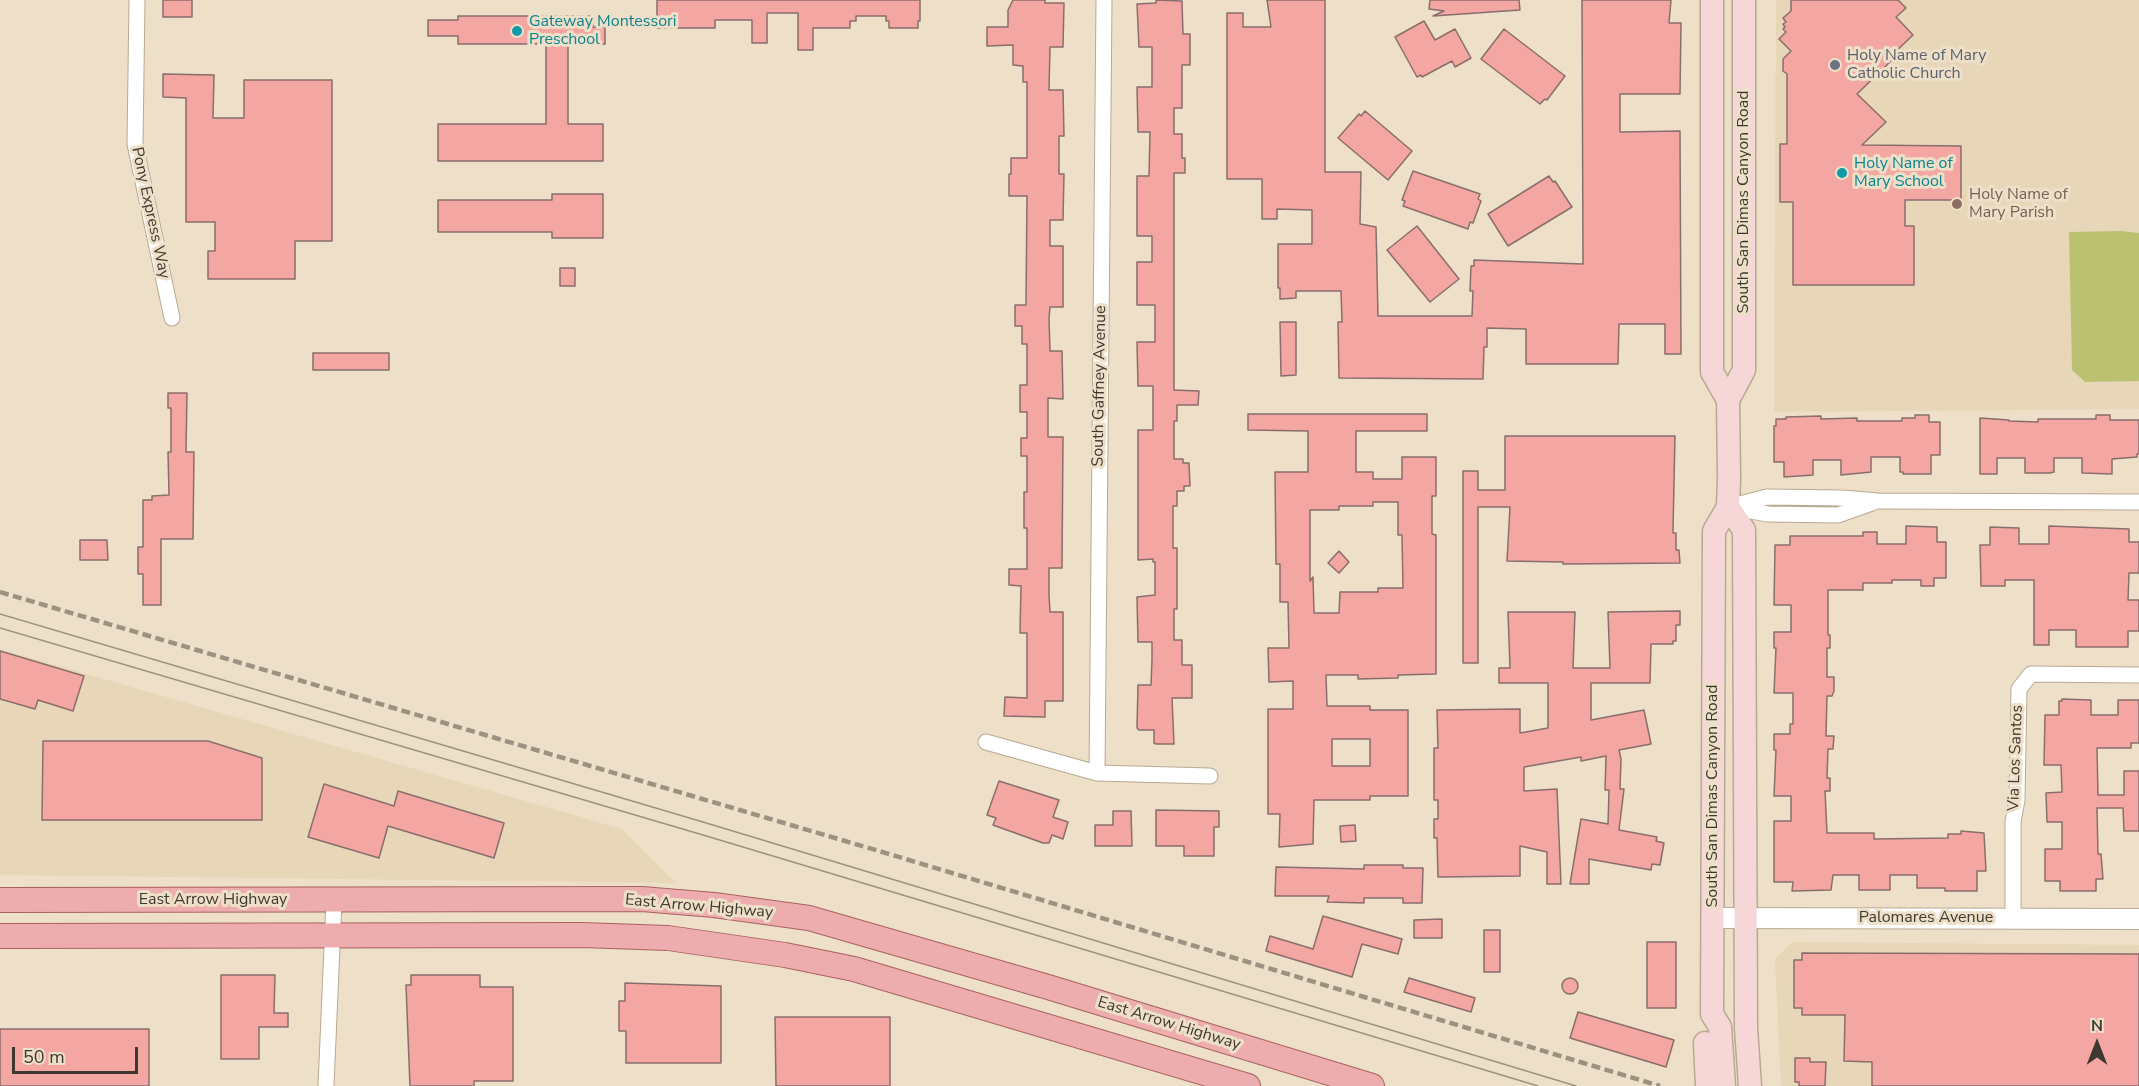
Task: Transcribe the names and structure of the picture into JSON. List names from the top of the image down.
{
  "streets": {
    "main road": ["South San Dimas Canyon Road", "East Arrow Highway"],
    "street": [
      "Pony Express Way",
      "South Gaffney Avenue",
      "Via Los Santos",
      "Palomares Avenue"
    ]
  },
  "crossings": [
    ["South San Dimas Canyon Road", "Palomares Avenue"],
    ["Via Los Santos", "Palomares Avenue"]
  ],
  "places": [
    "Gateway Montessori Preschool",
    "Holy Name of Mary Catholic Church",
    "Holy Name of Mary School",
    "Holy Name of Mary Parish"
  ],
  "scale_bar": "50 m",
  "north": "top"
}
